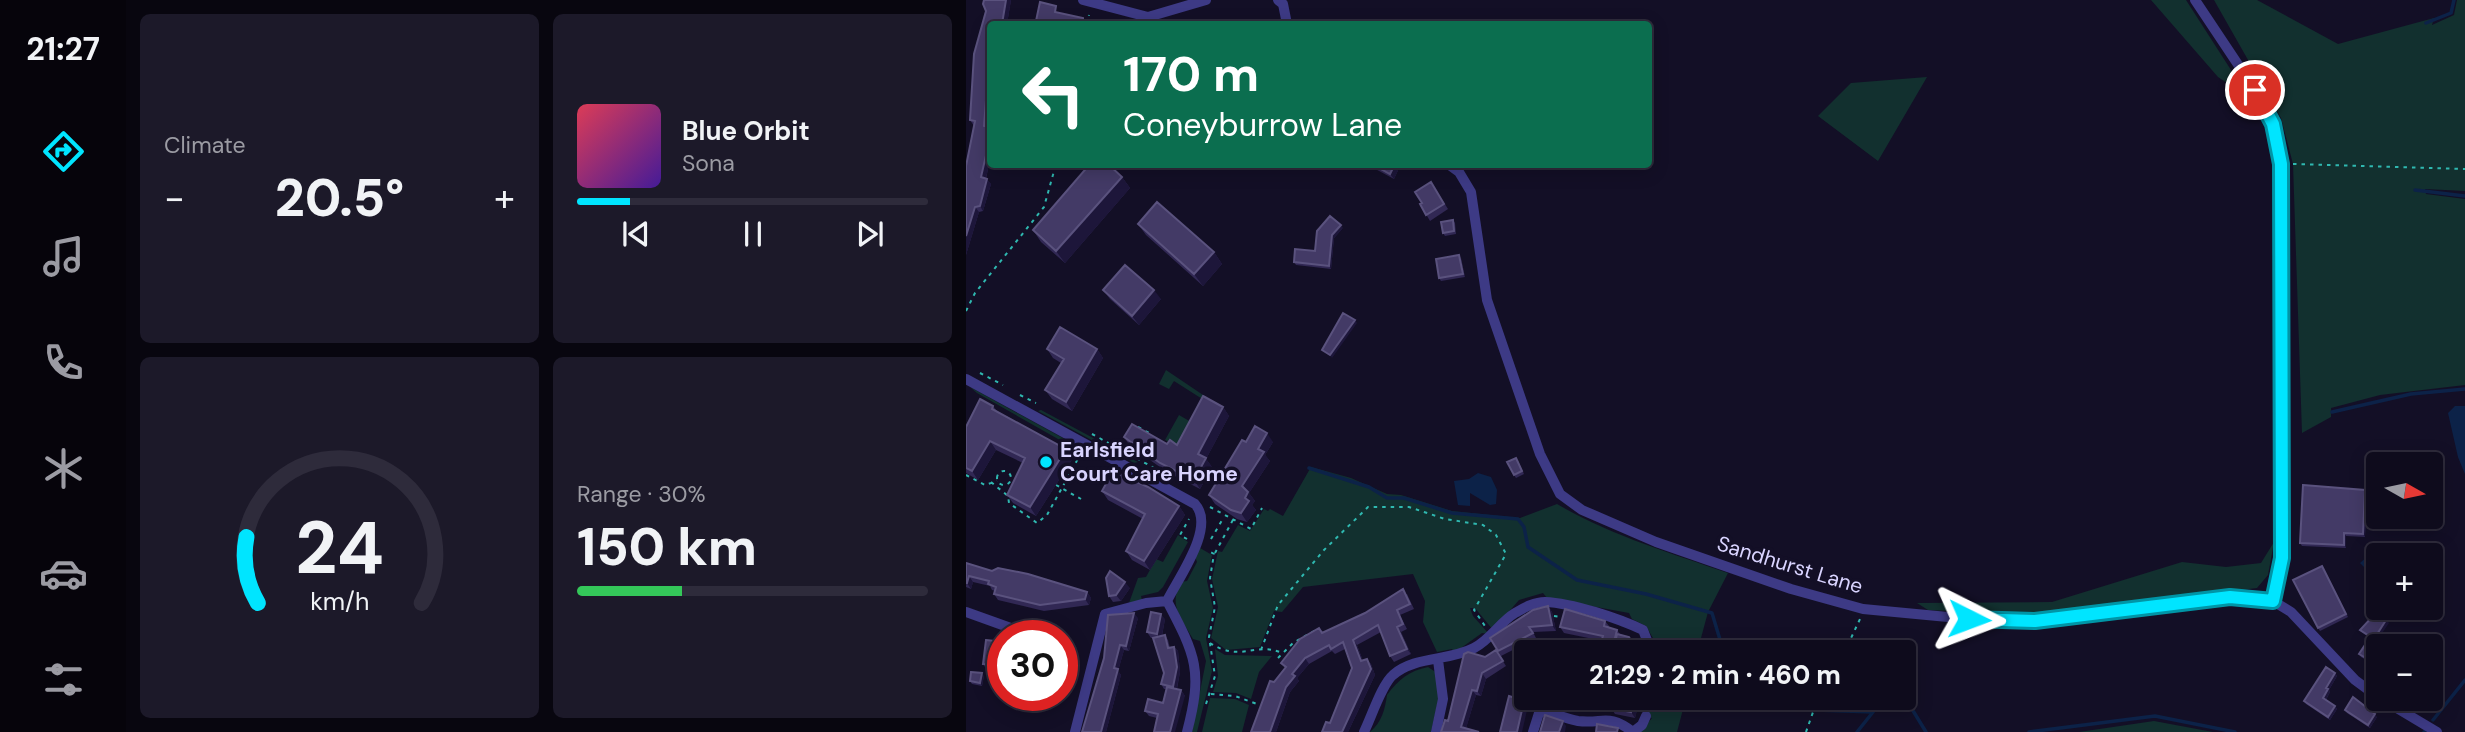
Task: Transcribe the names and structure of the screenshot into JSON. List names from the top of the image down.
{
  "streets": {
    "street": ["Sandhurst Lane"]
  },
  "places": ["Earlsfield Court Care Home"],
  "north": "right",
  "page": {
    "tabs": "21:27",
    "tile": [
      "Climate",
      ["Range · 30%", "150 km"]
    ],
    "turn": ["170 m", "Coneyburrow Lane"],
    "song": ["Blue Orbit", "Sona"],
    "heat": ["−", "20.5°", "+"],
    "map_buttons": ["+", "−"],
    "limit": "30",
    "trip": "21:29 · 2 min · 460 m",
    "gauge": ["24", "km/h"]
  }
}
